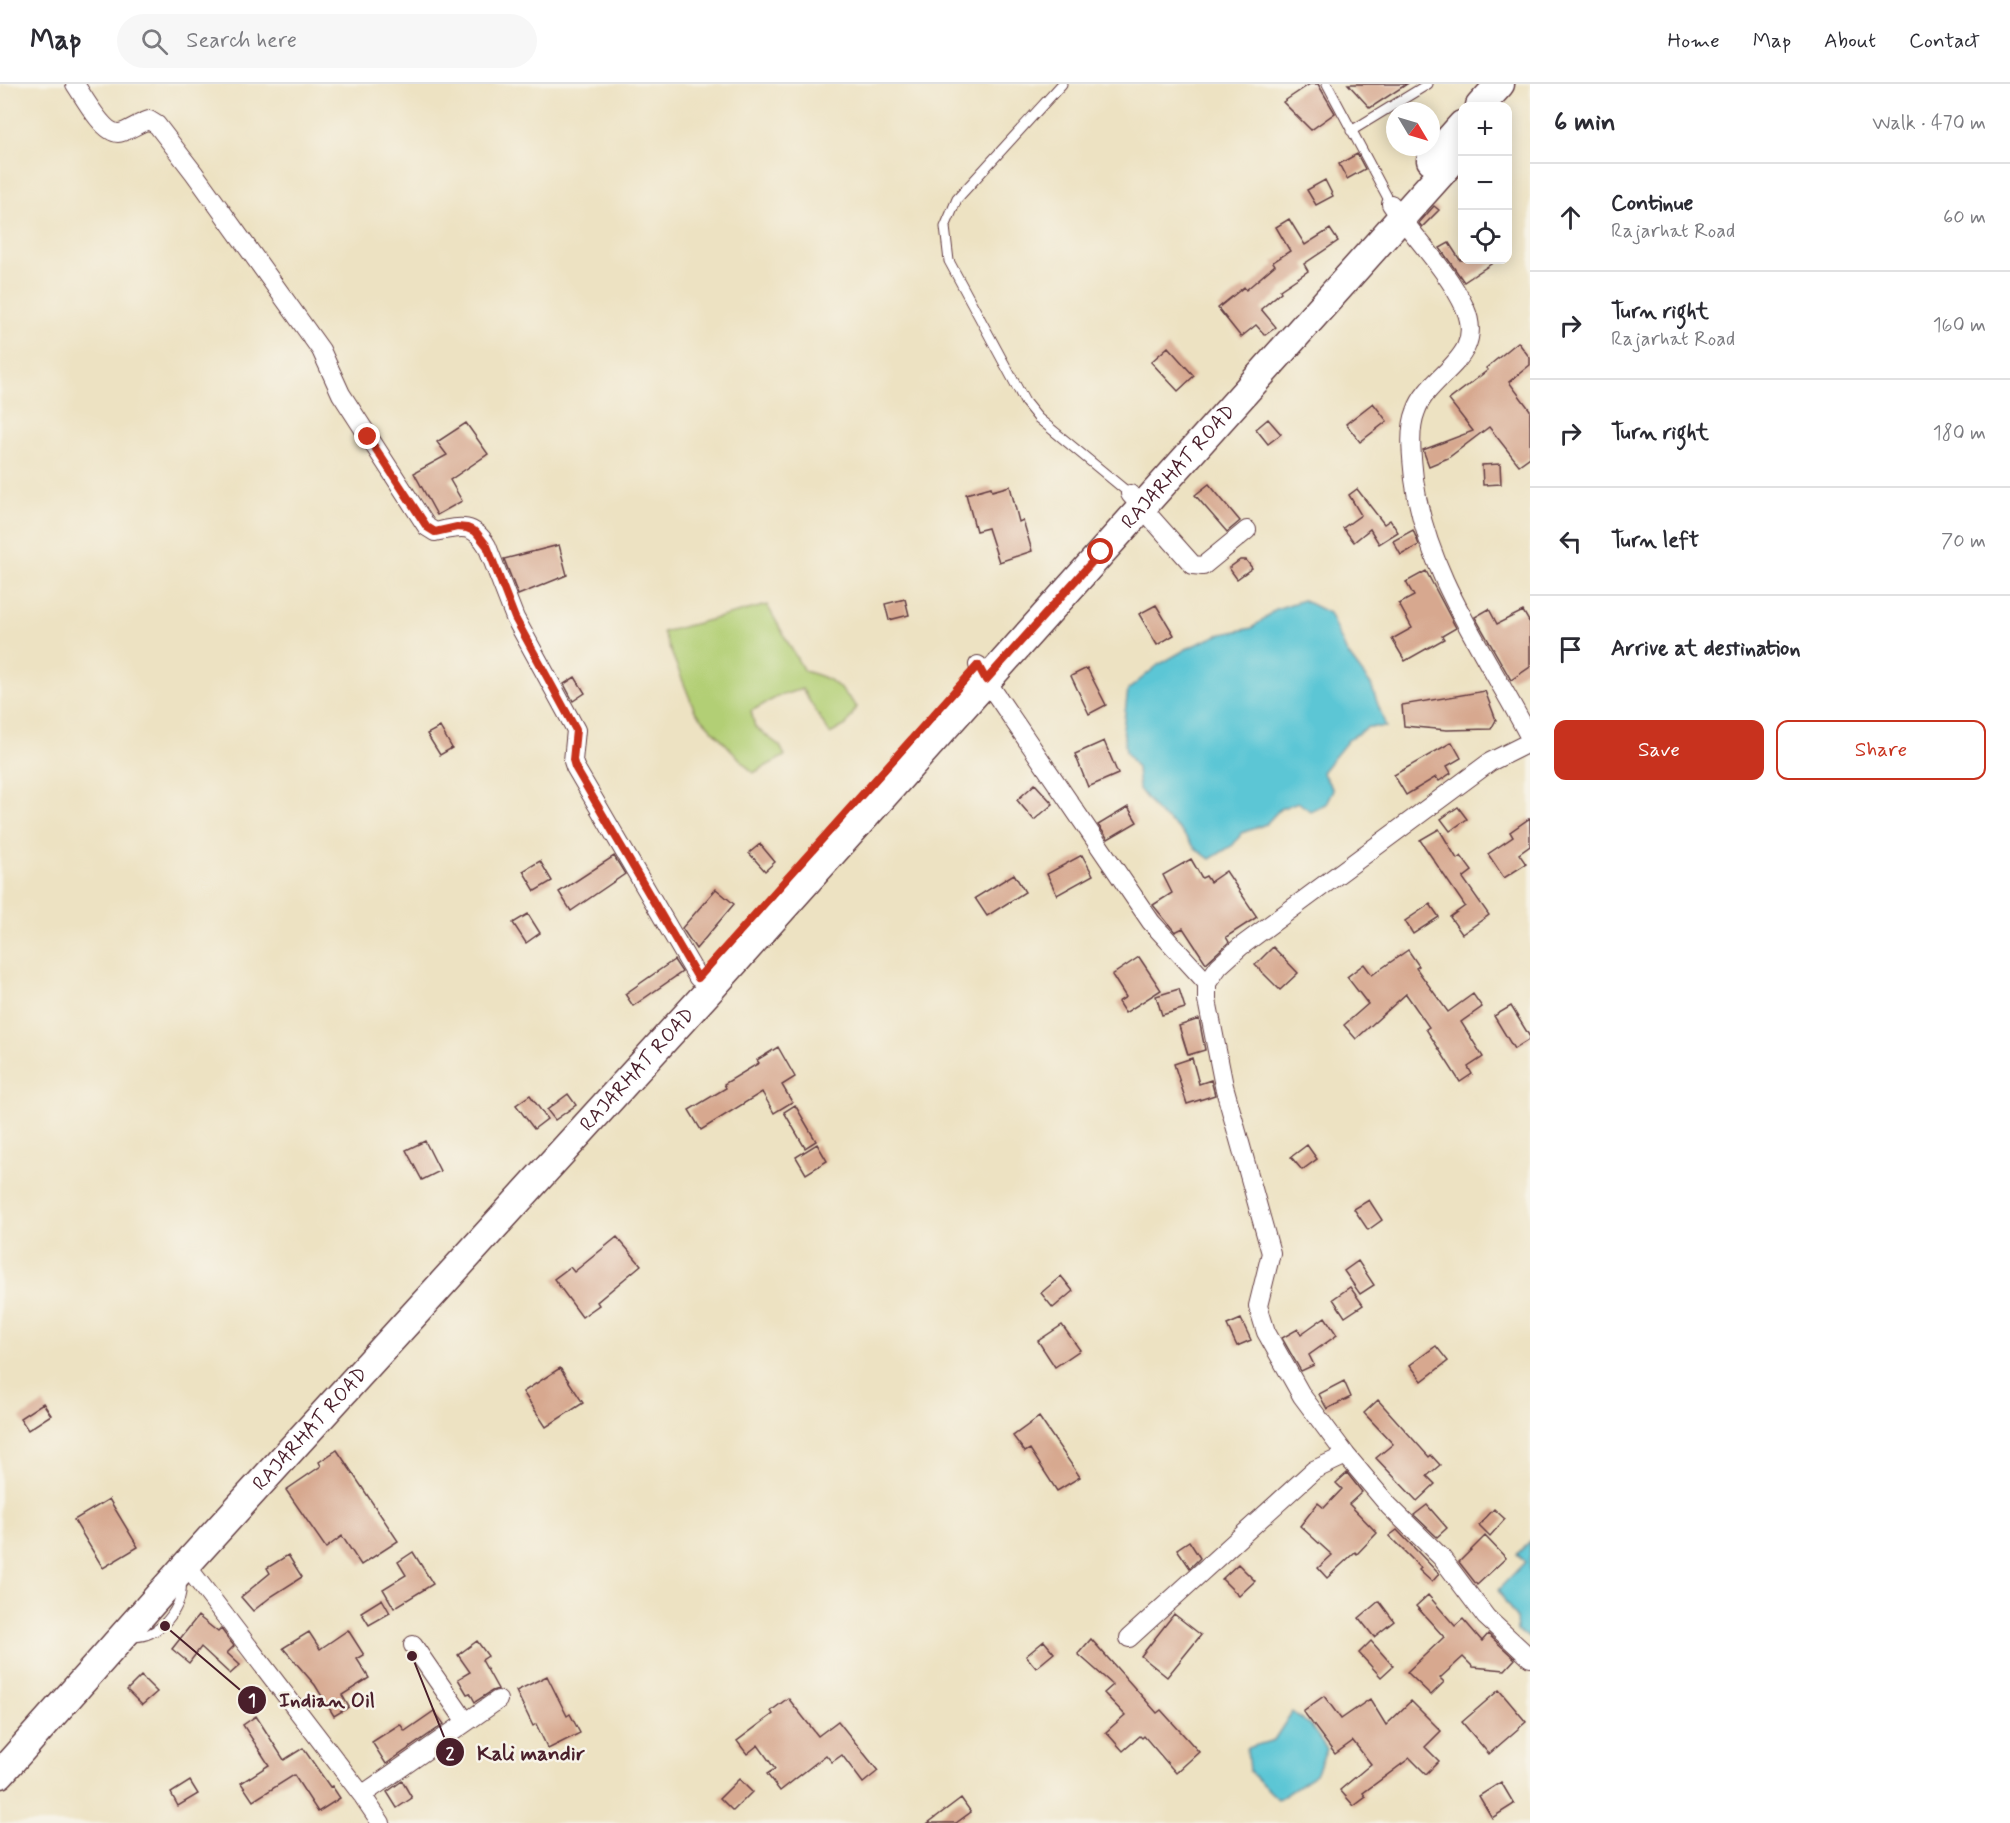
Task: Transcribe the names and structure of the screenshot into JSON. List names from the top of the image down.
{
  "streets": {
    "main road": ["RAJARHAT ROAD"]
  },
  "places": ["Indian Oil", "Kali mandir"],
  "north": "bottom right",
  "page": {
    "header": "Map",
    "search": "Search here",
    "nav": [
      "Home",
      "Map",
      "About",
      "Contact"
    ],
    "heading": ["6 min", "Walk · 470 m"],
    "map_buttons": ["+", "−"],
    "list": [
      ["Continue", "Rajarhat Road", "60 m"],
      ["Turn right", "Rajarhat Road", "160 m"],
      ["Turn right", "180 m"],
      ["Turn left", "70 m"],
      "Arrive at destination"
    ],
    "buttons": ["Save", "Share"]
  }
}
